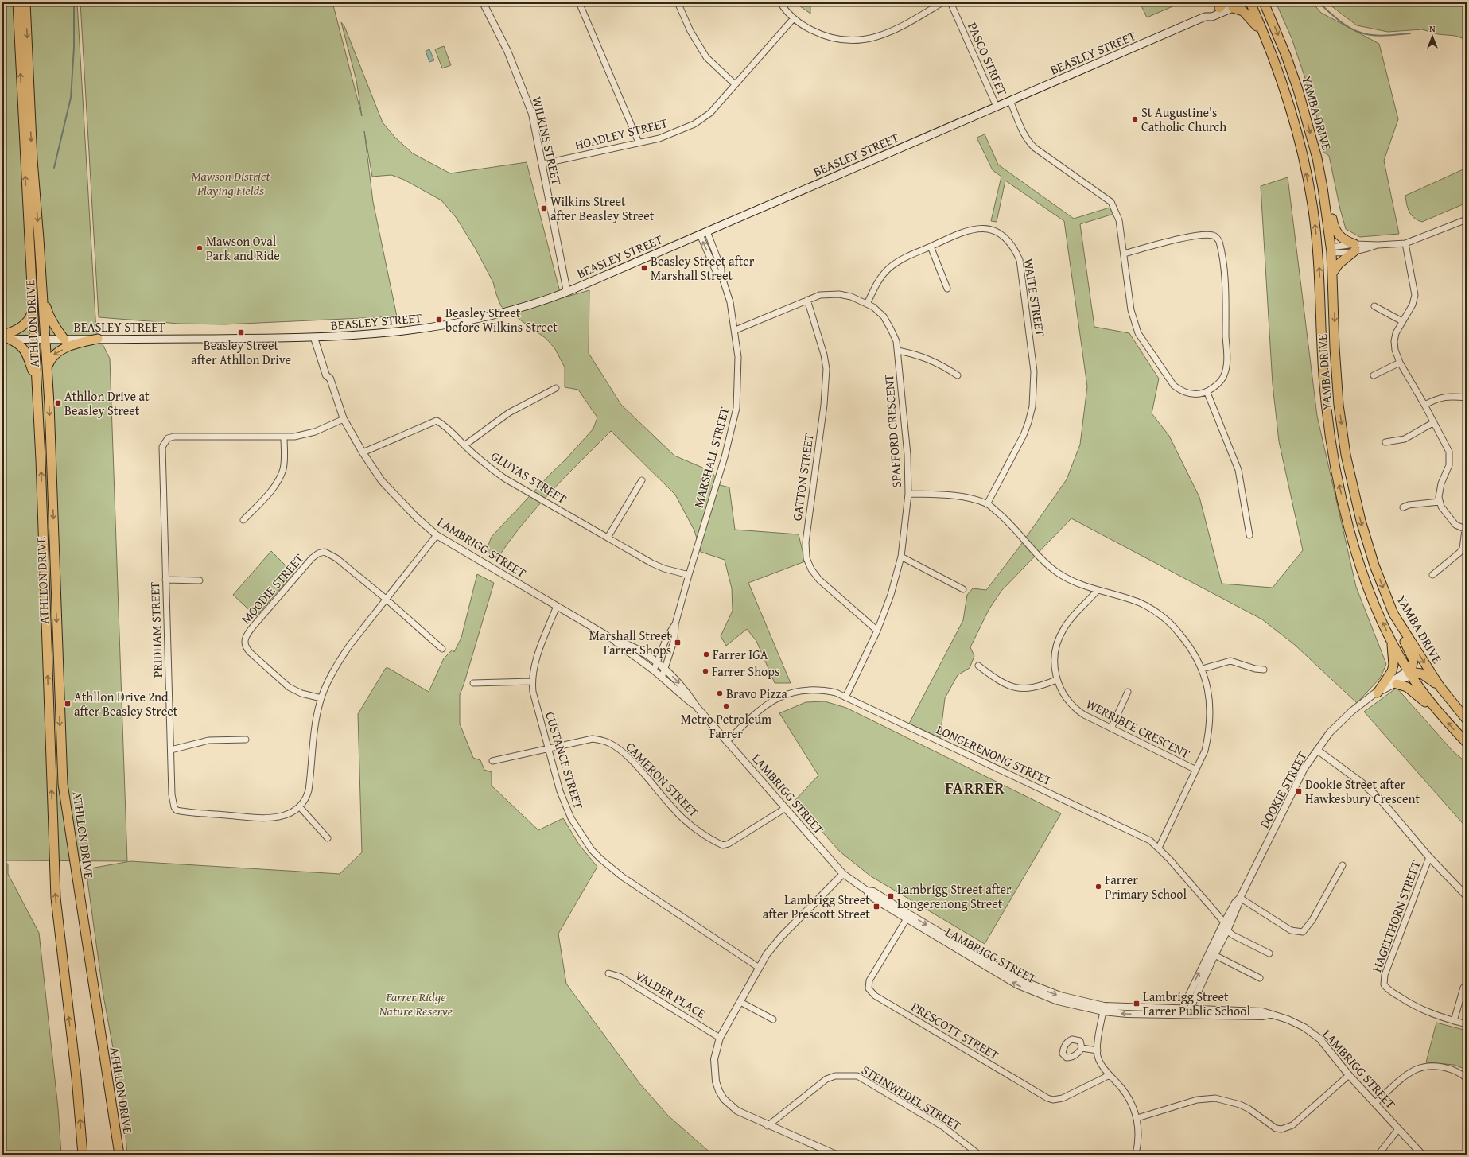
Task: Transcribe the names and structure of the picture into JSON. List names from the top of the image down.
{
  "streets": {
    "main road": ["BEASLEY STREET", "YAMBA DRIVE", "ATHLLON DRIVE"],
    "street": [
      "PASCO STREET",
      "HOADLEY STREET",
      "WILKINS STREET",
      "WAITE STREET",
      "SPAFFORD CRESCENT",
      "MARSHALL STREET",
      "GLUYAS STREET",
      "GATTON STREET",
      "LAMBRIGG STREET",
      "MOODIE STREET",
      "PRIDHAM STREET",
      "WERRIBEE CRESCENT",
      "LONGERENONG STREET",
      "CUSTANCE STREET",
      "CAMERON STREET",
      "DOOKIE STREET",
      "HAGELTHORN STREET",
      "VALDER PLACE",
      "PRESCOTT STREET",
      "STEINWEDEL STREET"
    ]
  },
  "crossings": [
    ["BEASLEY STREET", "PASCO STREET"],
    ["BEASLEY STREET", "WILKINS STREET"],
    ["BEASLEY STREET", "ATHLLON DRIVE"],
    ["BEASLEY STREET", "MARSHALL STREET"],
    ["BEASLEY STREET", "LAMBRIGG STREET"],
    ["YAMBA DRIVE", "DOOKIE STREET"],
    ["HOADLEY STREET", "WILKINS STREET"],
    ["WAITE STREET", "SPAFFORD CRESCENT"],
    ["SPAFFORD CRESCENT", "MARSHALL STREET"],
    ["SPAFFORD CRESCENT", "GATTON STREET"],
    ["SPAFFORD CRESCENT", "LONGERENONG STREET"],
    ["MARSHALL STREET", "GLUYAS STREET"],
    ["MARSHALL STREET", "LAMBRIGG STREET"],
    ["GLUYAS STREET", "LAMBRIGG STREET"],
    ["LAMBRIGG STREET", "PRIDHAM STREET"],
    ["LAMBRIGG STREET", "LONGERENONG STREET"],
    ["LAMBRIGG STREET", "CUSTANCE STREET"],
    ["LAMBRIGG STREET", "CAMERON STREET"],
    ["LAMBRIGG STREET", "DOOKIE STREET"],
    ["LAMBRIGG STREET", "PRESCOTT STREET"],
    ["LONGERENONG STREET", "DOOKIE STREET"],
    ["CUSTANCE STREET", "CAMERON STREET"]
  ],
  "districts": ["FARRER"],
  "parks": ["Mawson District Playing Fields", "Farrer Ridge Nature Reserve"],
  "places": {
    "other": [
      "St Augustine's Catholic Church",
      "Mawson Oval Park and Ride",
      "Farrer IGA",
      "Farrer Shops",
      "Bravo Pizza",
      "Metro Petroleum Farrer",
      "Farrer Primary School"
    ],
    "transit": [
      "Wilkins Street after Beasley Street",
      "Beasley Street after Marshall Street",
      "Beasley Street before Wilkins Street",
      "Beasley Street after Athllon Drive",
      "Athllon Drive at Beasley Street",
      "Marshall Street Farrer Shops",
      "Athllon Drive 2nd after Beasley Street",
      "Dookie Street after Hawkesbury Crescent",
      "Lambrigg Street after Longerenong Street",
      "Lambrigg Street after Prescott Street",
      "Lambrigg Street Farrer Public School"
    ]
  },
  "north": "top"
}
